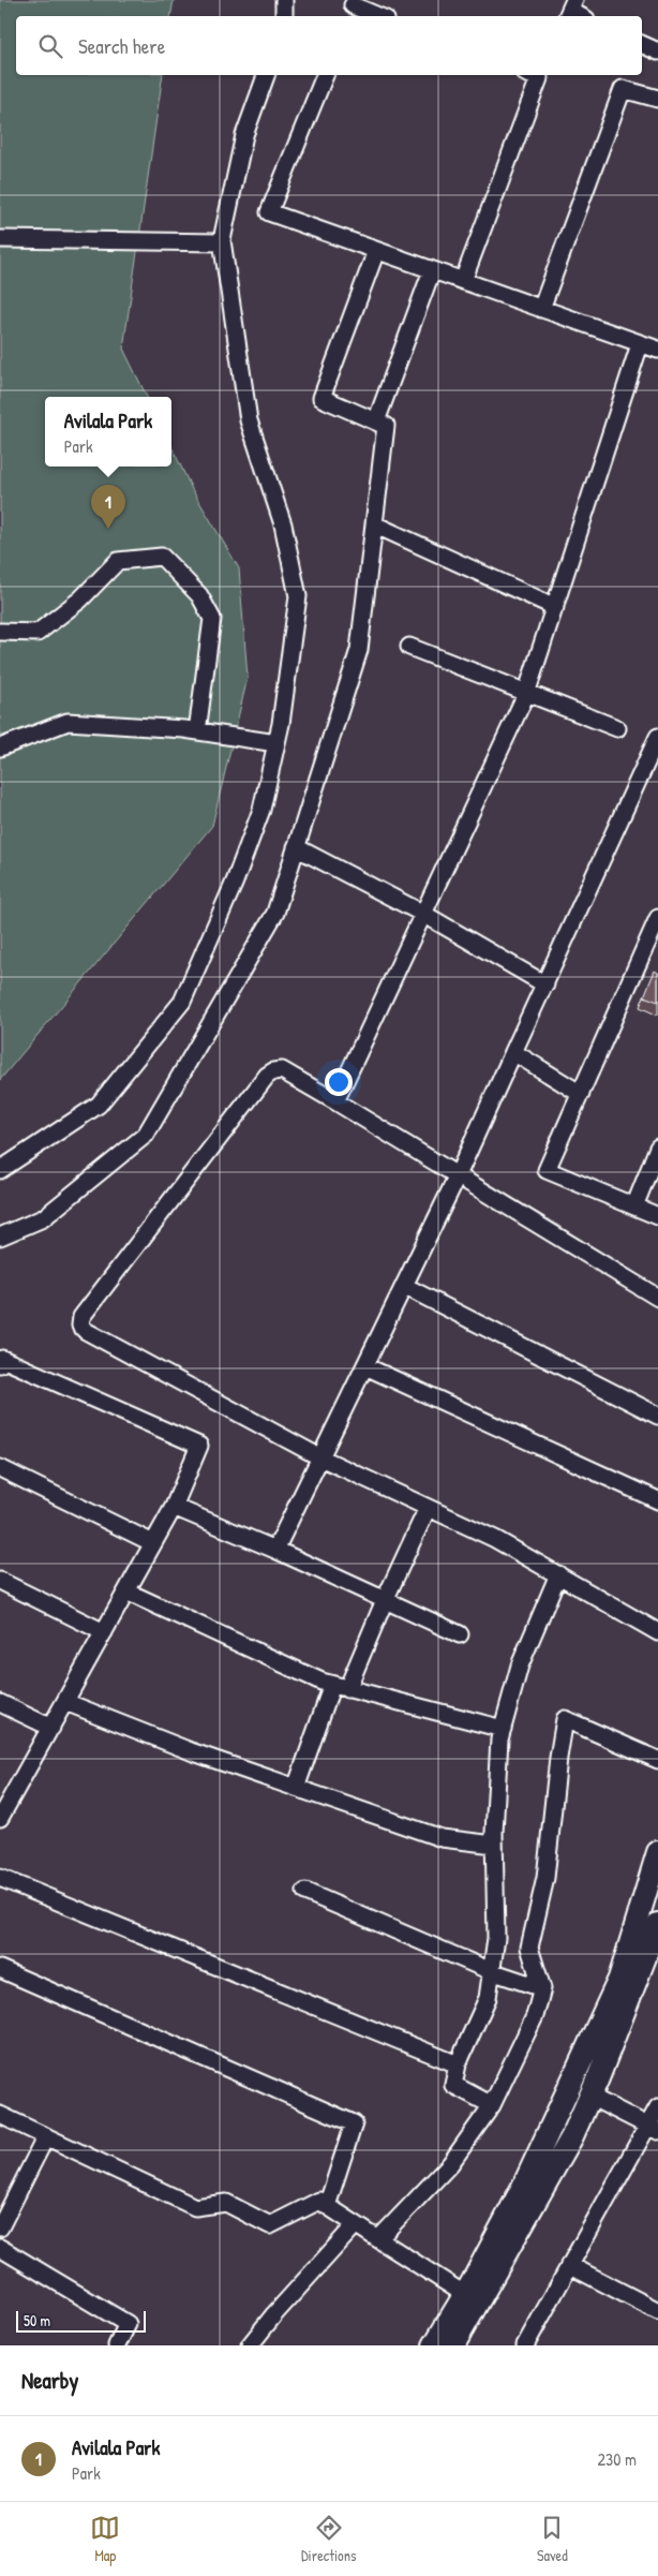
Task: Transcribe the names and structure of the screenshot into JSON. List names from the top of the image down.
{
  "scale_bar": "50 m",
  "page": {
    "search": "Search here",
    "popup": ["Avilala Park", "Park"],
    "pins": "1",
    "scale": "50 m",
    "heading": "Nearby",
    "list": [
      {
        "mark": "1",
        "name": "Avilala Park",
        "note": "Park",
        "value": "230 m"
      }
    ],
    "nav": ["Map", "Directions", "Saved"]
  }
}
